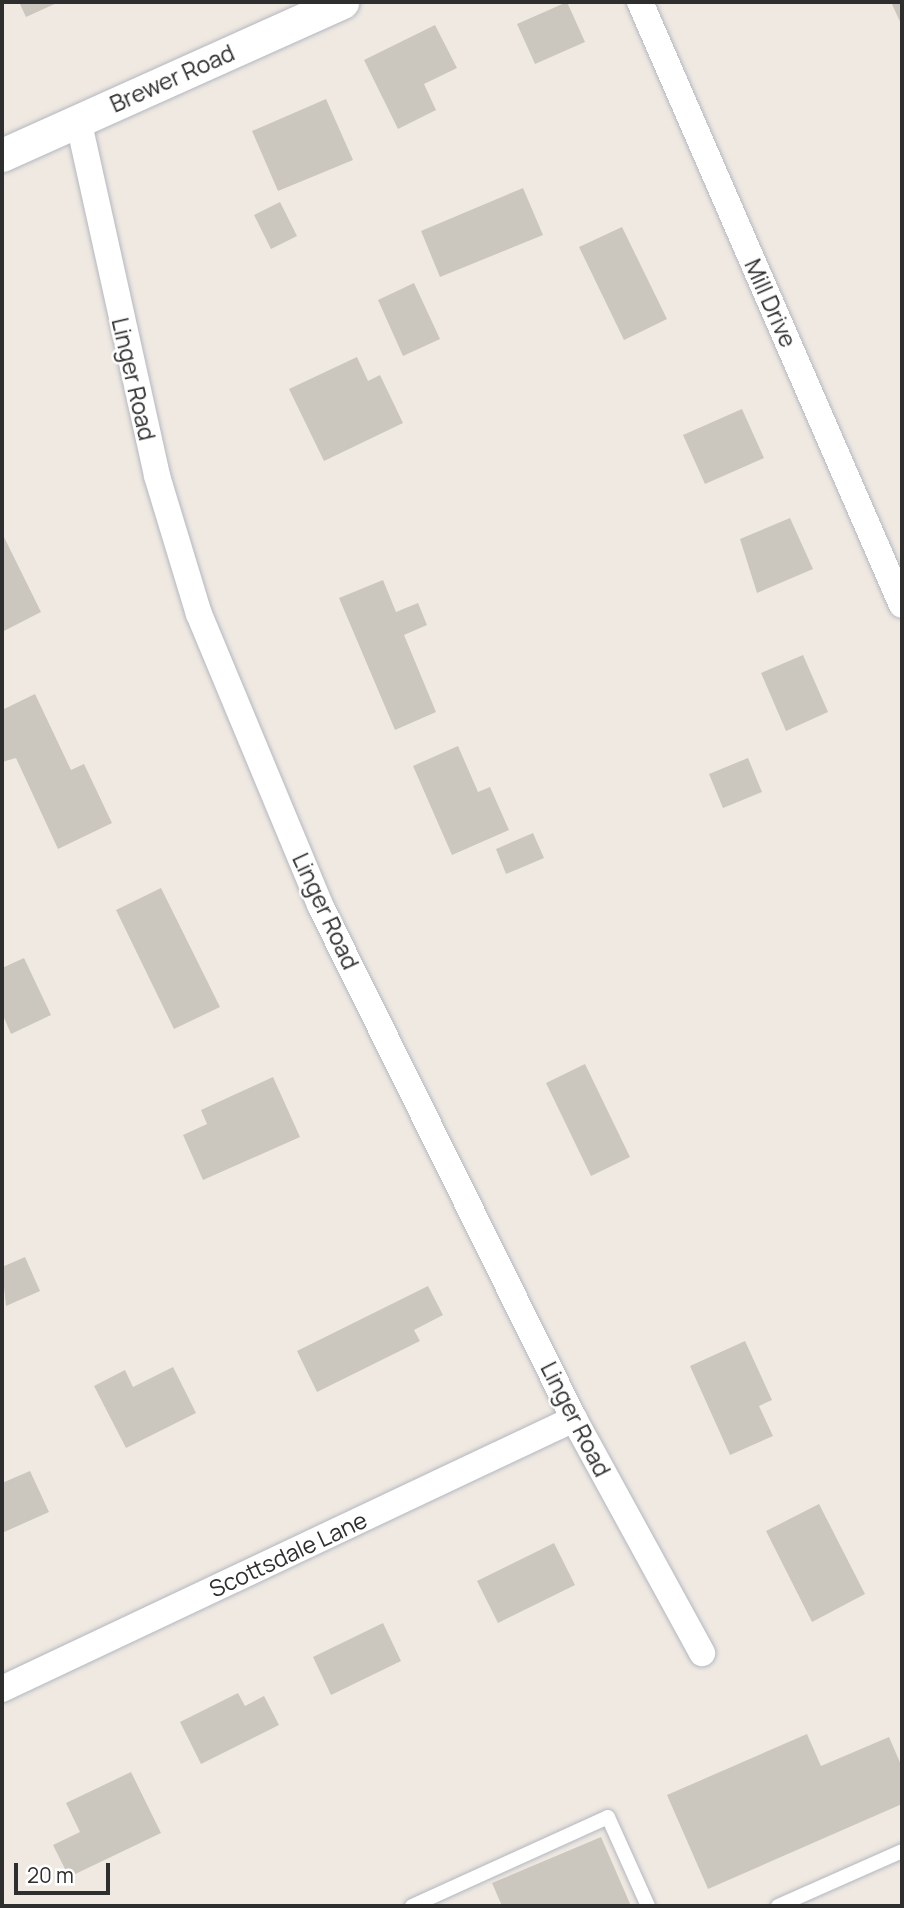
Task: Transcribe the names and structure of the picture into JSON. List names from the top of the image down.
{
  "streets": {
    "street": [
      "Brewer Road",
      "Mill Drive",
      "Linger Road",
      "Scottsdale Lane"
    ]
  },
  "crossings": [
    ["Brewer Road", "Linger Road"],
    ["Linger Road", "Scottsdale Lane"]
  ],
  "scale_bar": "20 m"
}
